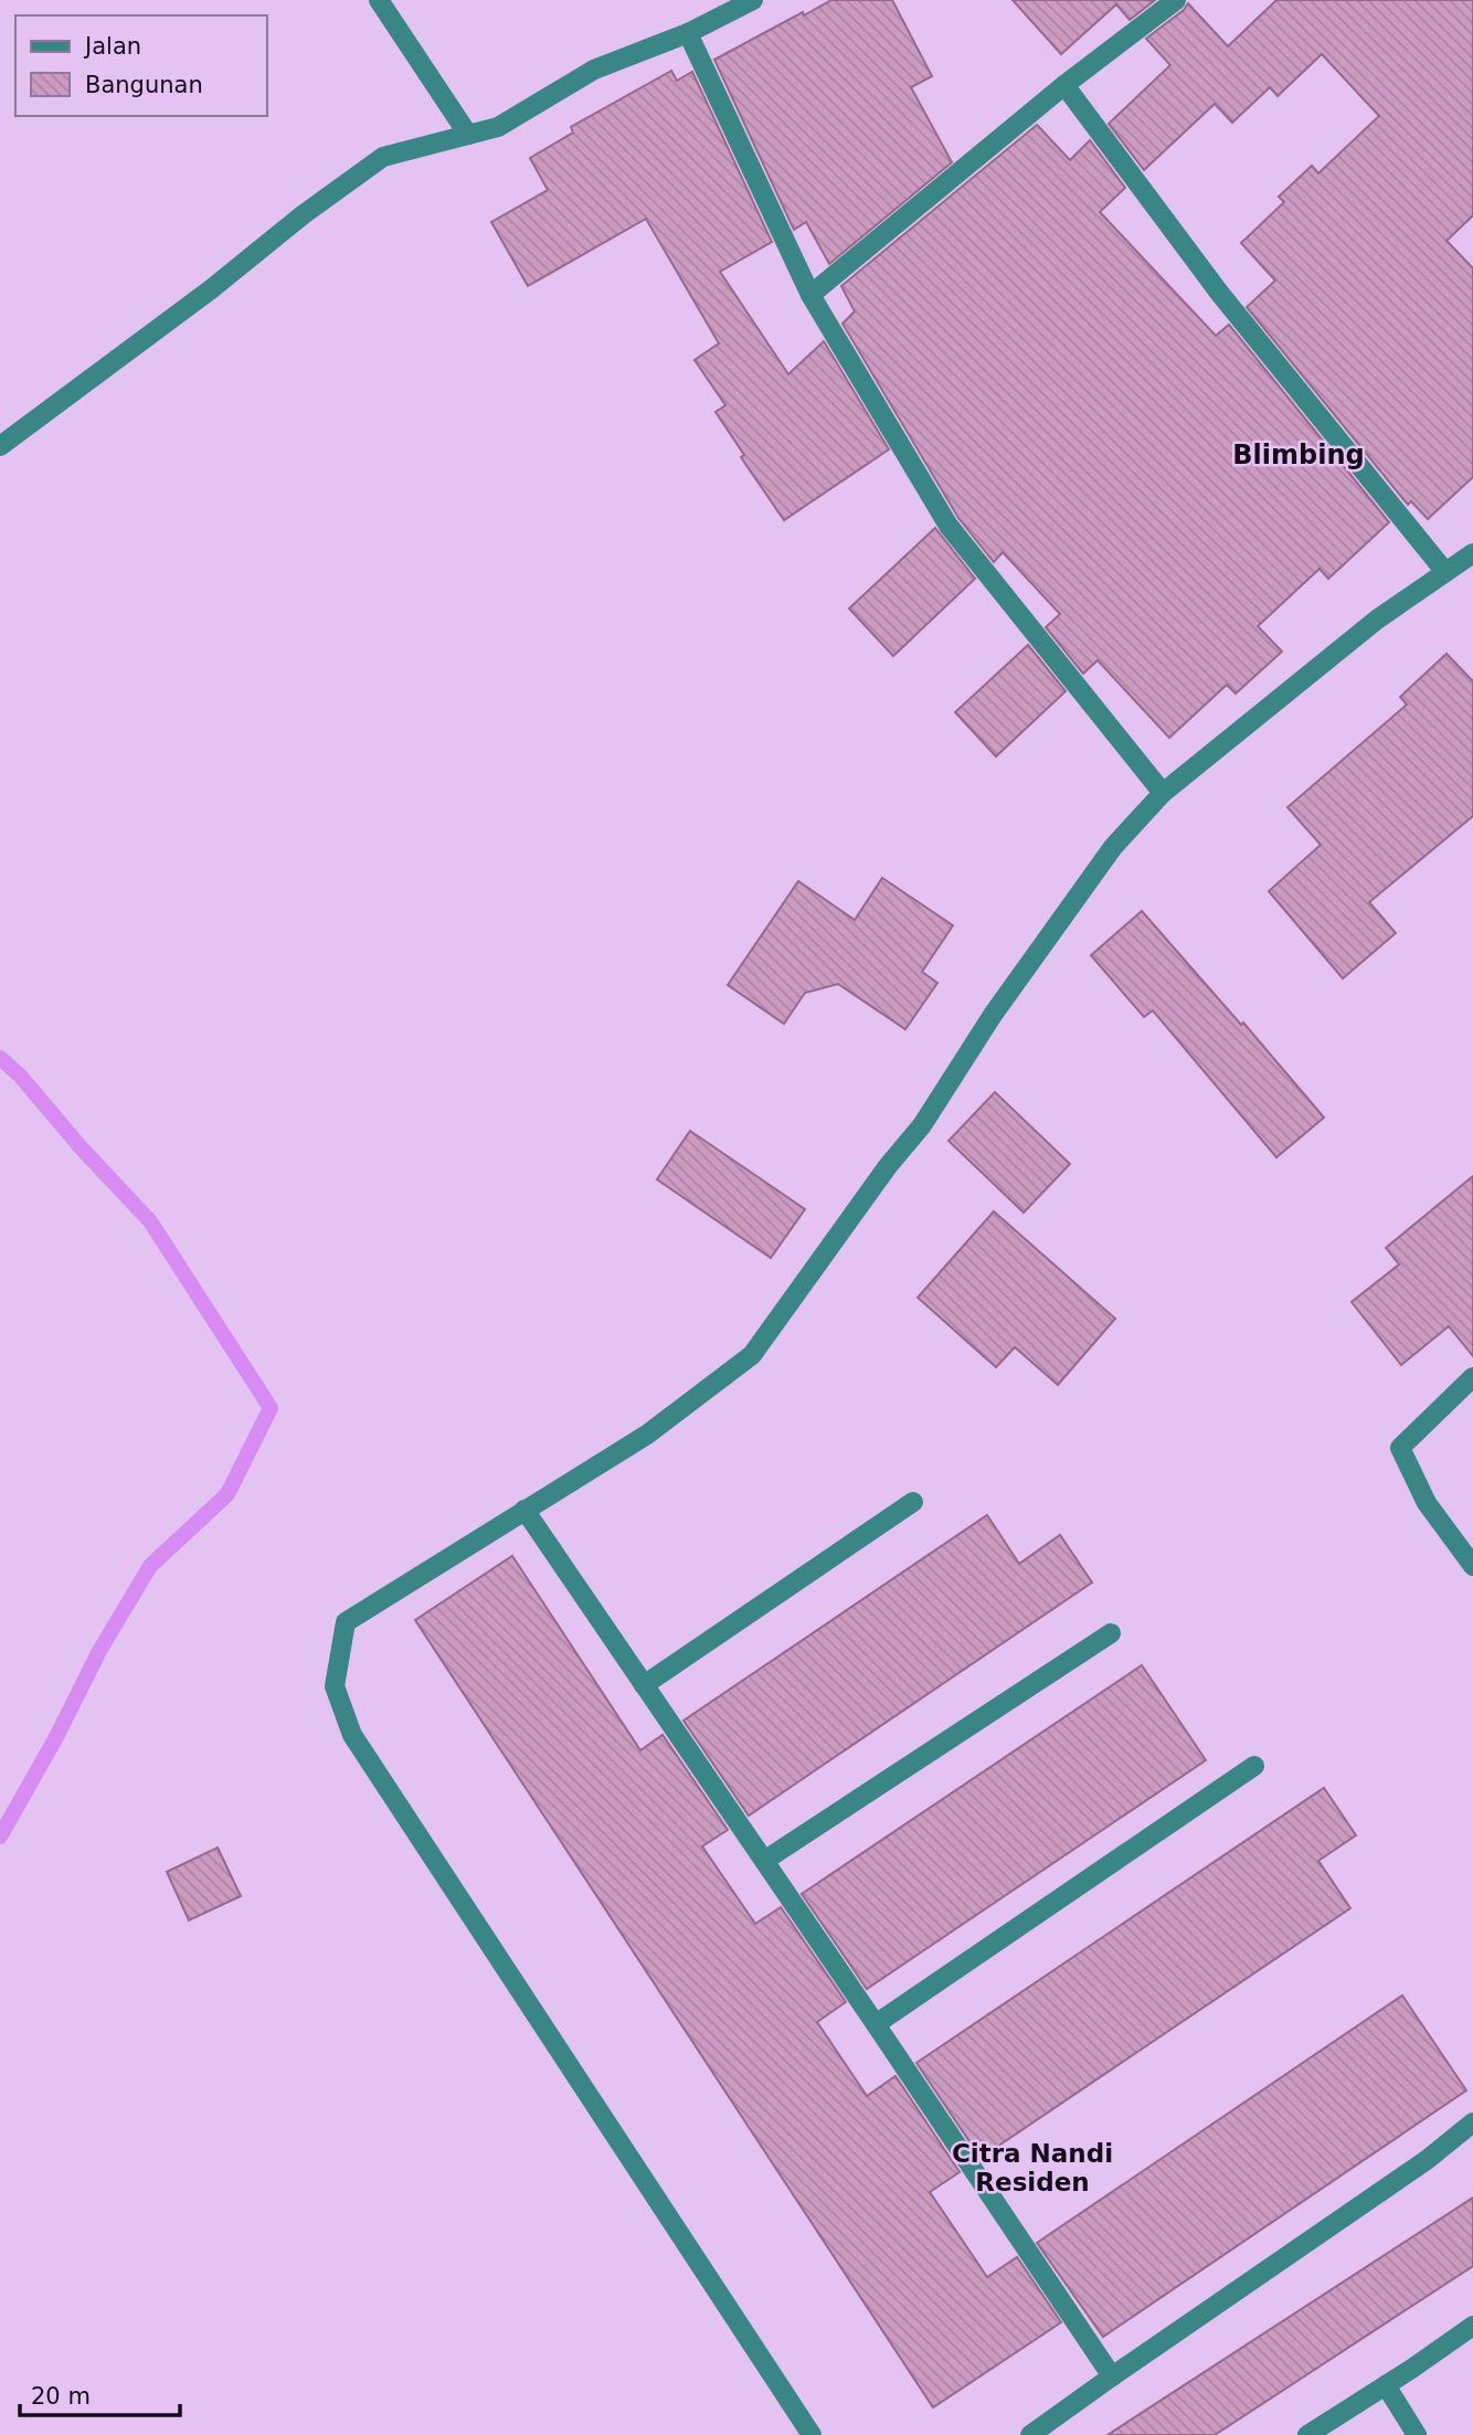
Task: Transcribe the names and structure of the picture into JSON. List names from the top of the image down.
{
  "districts": ["Blimbing", "Citra Nandi Residen"],
  "legend": ["Jalan", "Bangunan"],
  "scale_bar": "20 m"
}
